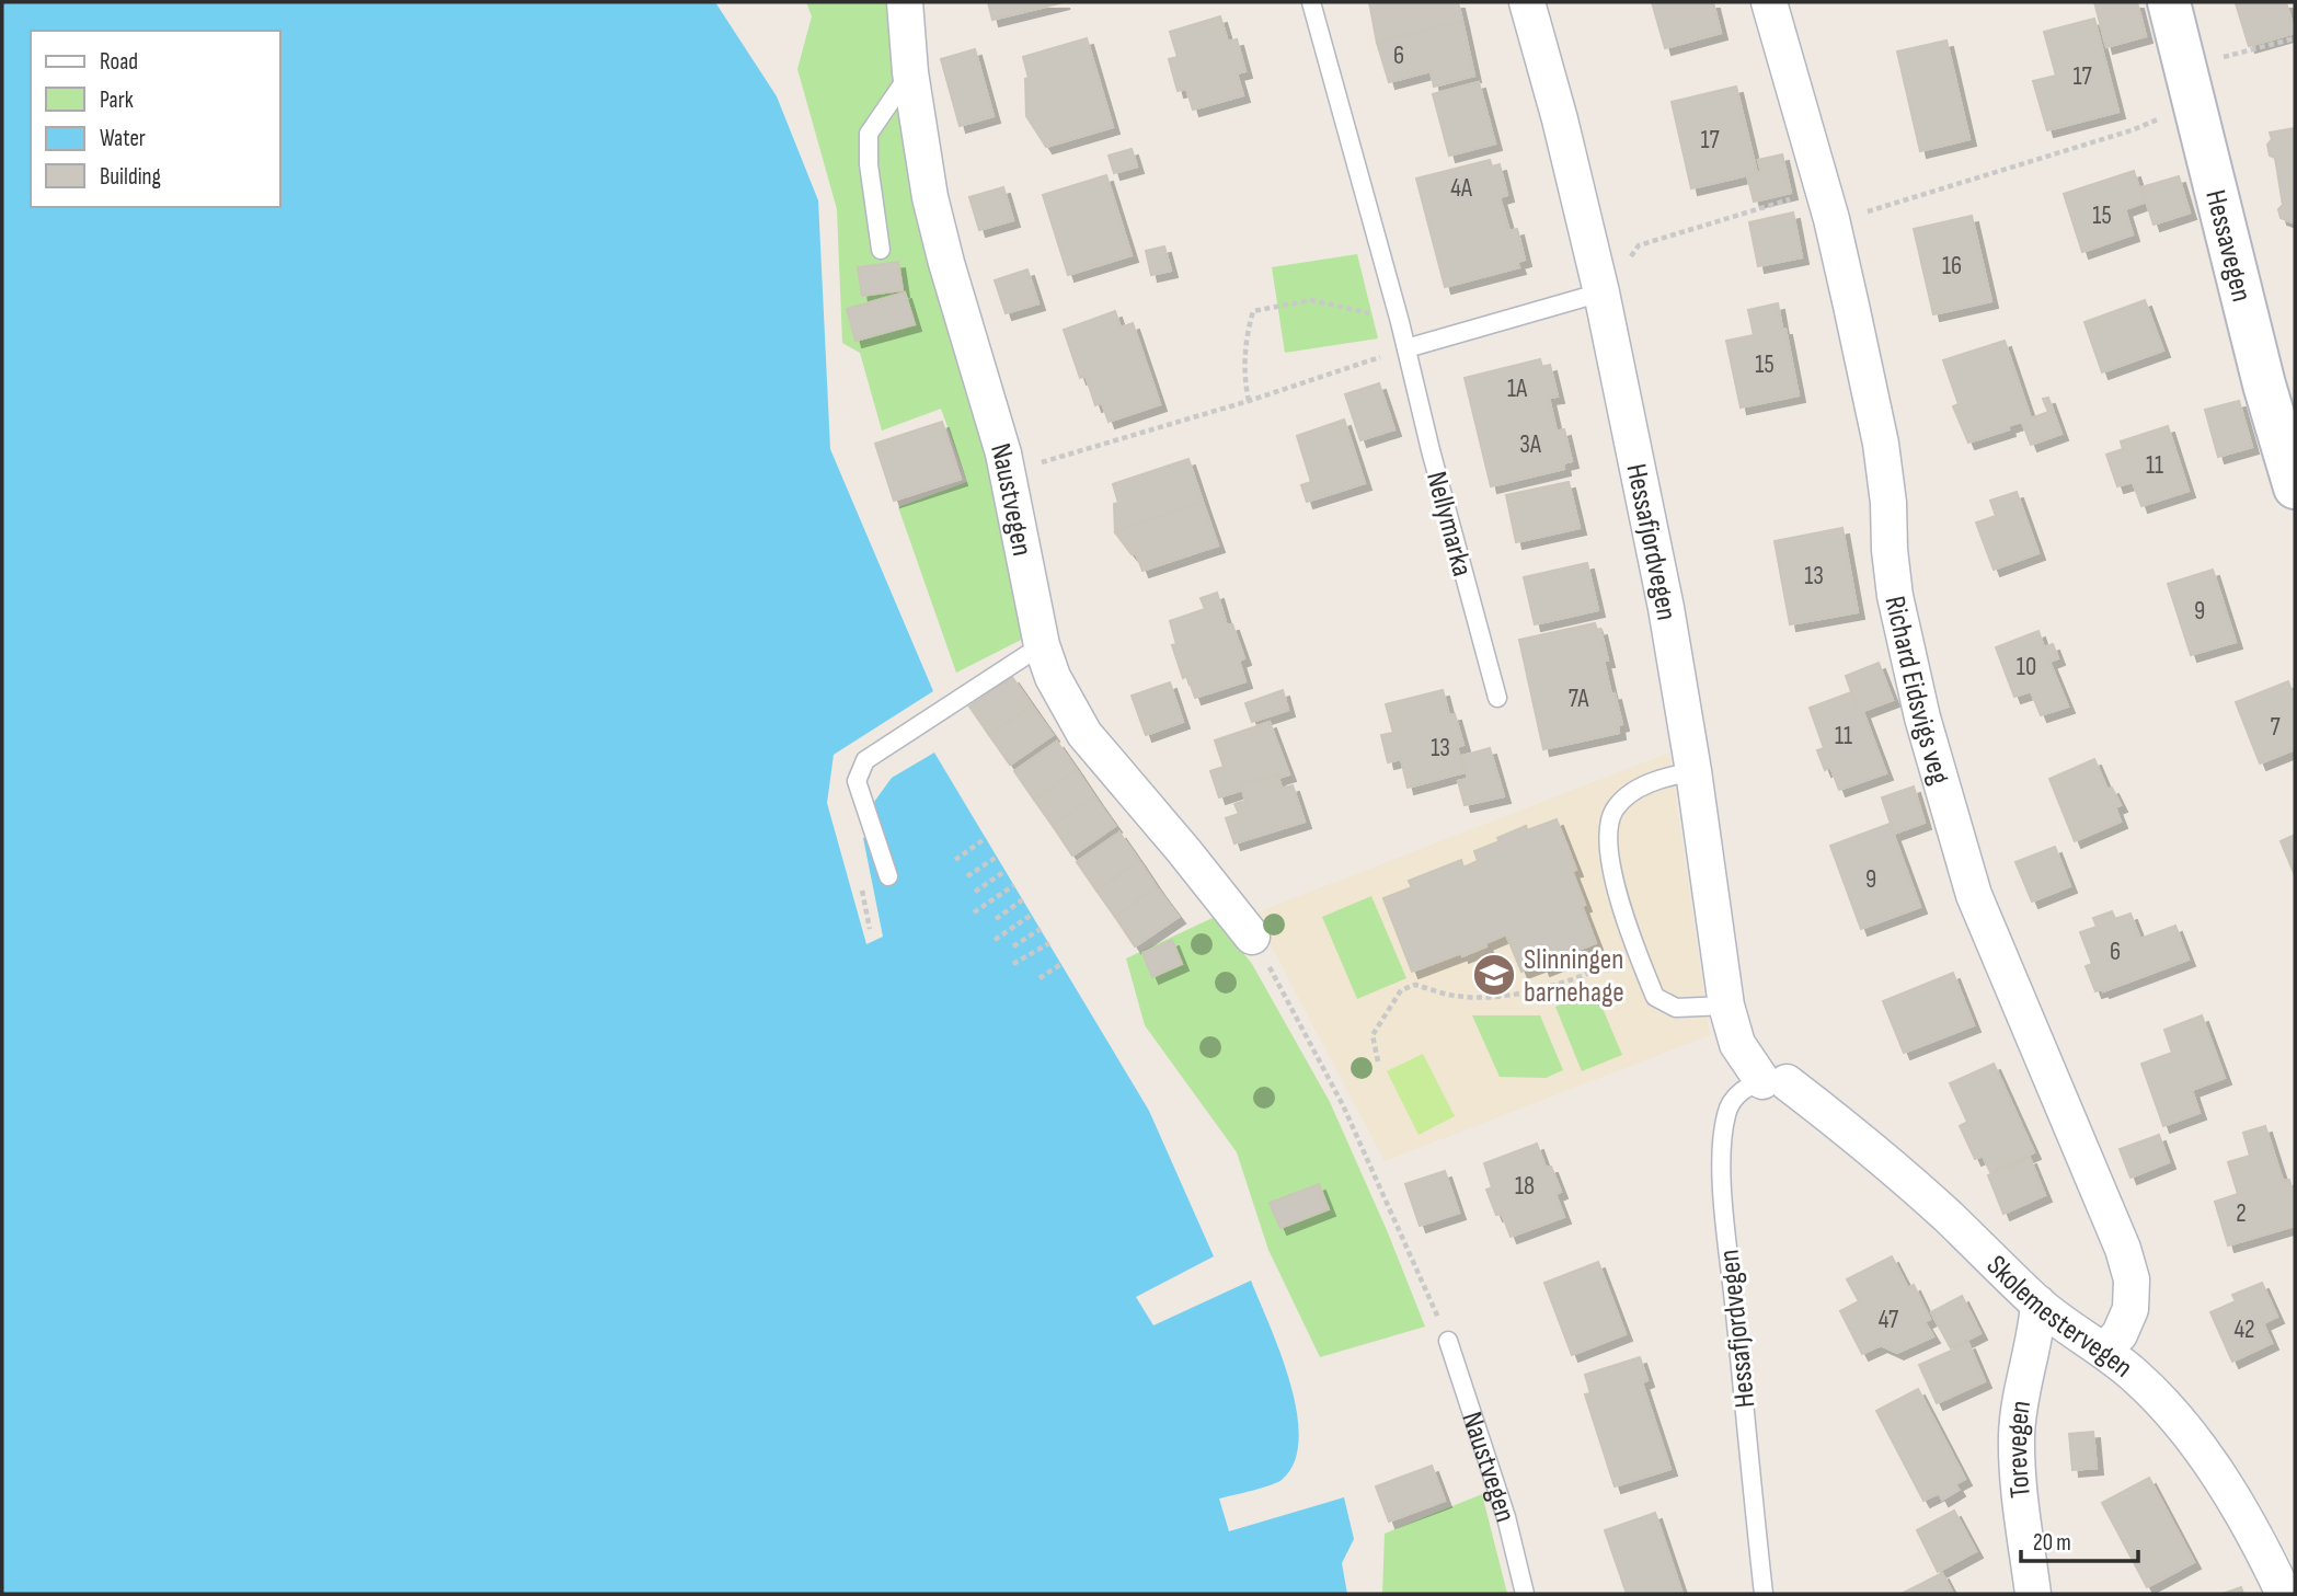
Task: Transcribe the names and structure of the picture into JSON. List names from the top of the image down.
{
  "streets": {
    "street": [
      "Hessavegen",
      "Naustvegen",
      "Hessafjordvegen",
      "Richard Eidsvigs veg",
      "Skolemestervegen",
      "Torevegen"
    ],
    "lane": ["Nellymarka"]
  },
  "crossings": [
    ["Hessafjordvegen", "Skolemestervegen"],
    ["Richard Eidsvigs veg", "Skolemestervegen"],
    ["Skolemestervegen", "Torevegen"]
  ],
  "places": {
    "school or university": ["Slinningen barnehage"]
  },
  "house_numbers": [
    "6",
    "17",
    "17",
    "4A",
    "15",
    "16",
    "15",
    "1A",
    "3A",
    "11",
    "13",
    "9",
    "10",
    "7A",
    "7",
    "11",
    "13",
    "9",
    "6",
    "18",
    "2",
    "47",
    "42"
  ],
  "legend": [
    "Road",
    "Park",
    "Water",
    "Building"
  ],
  "scale_bar": "20 m"
}
